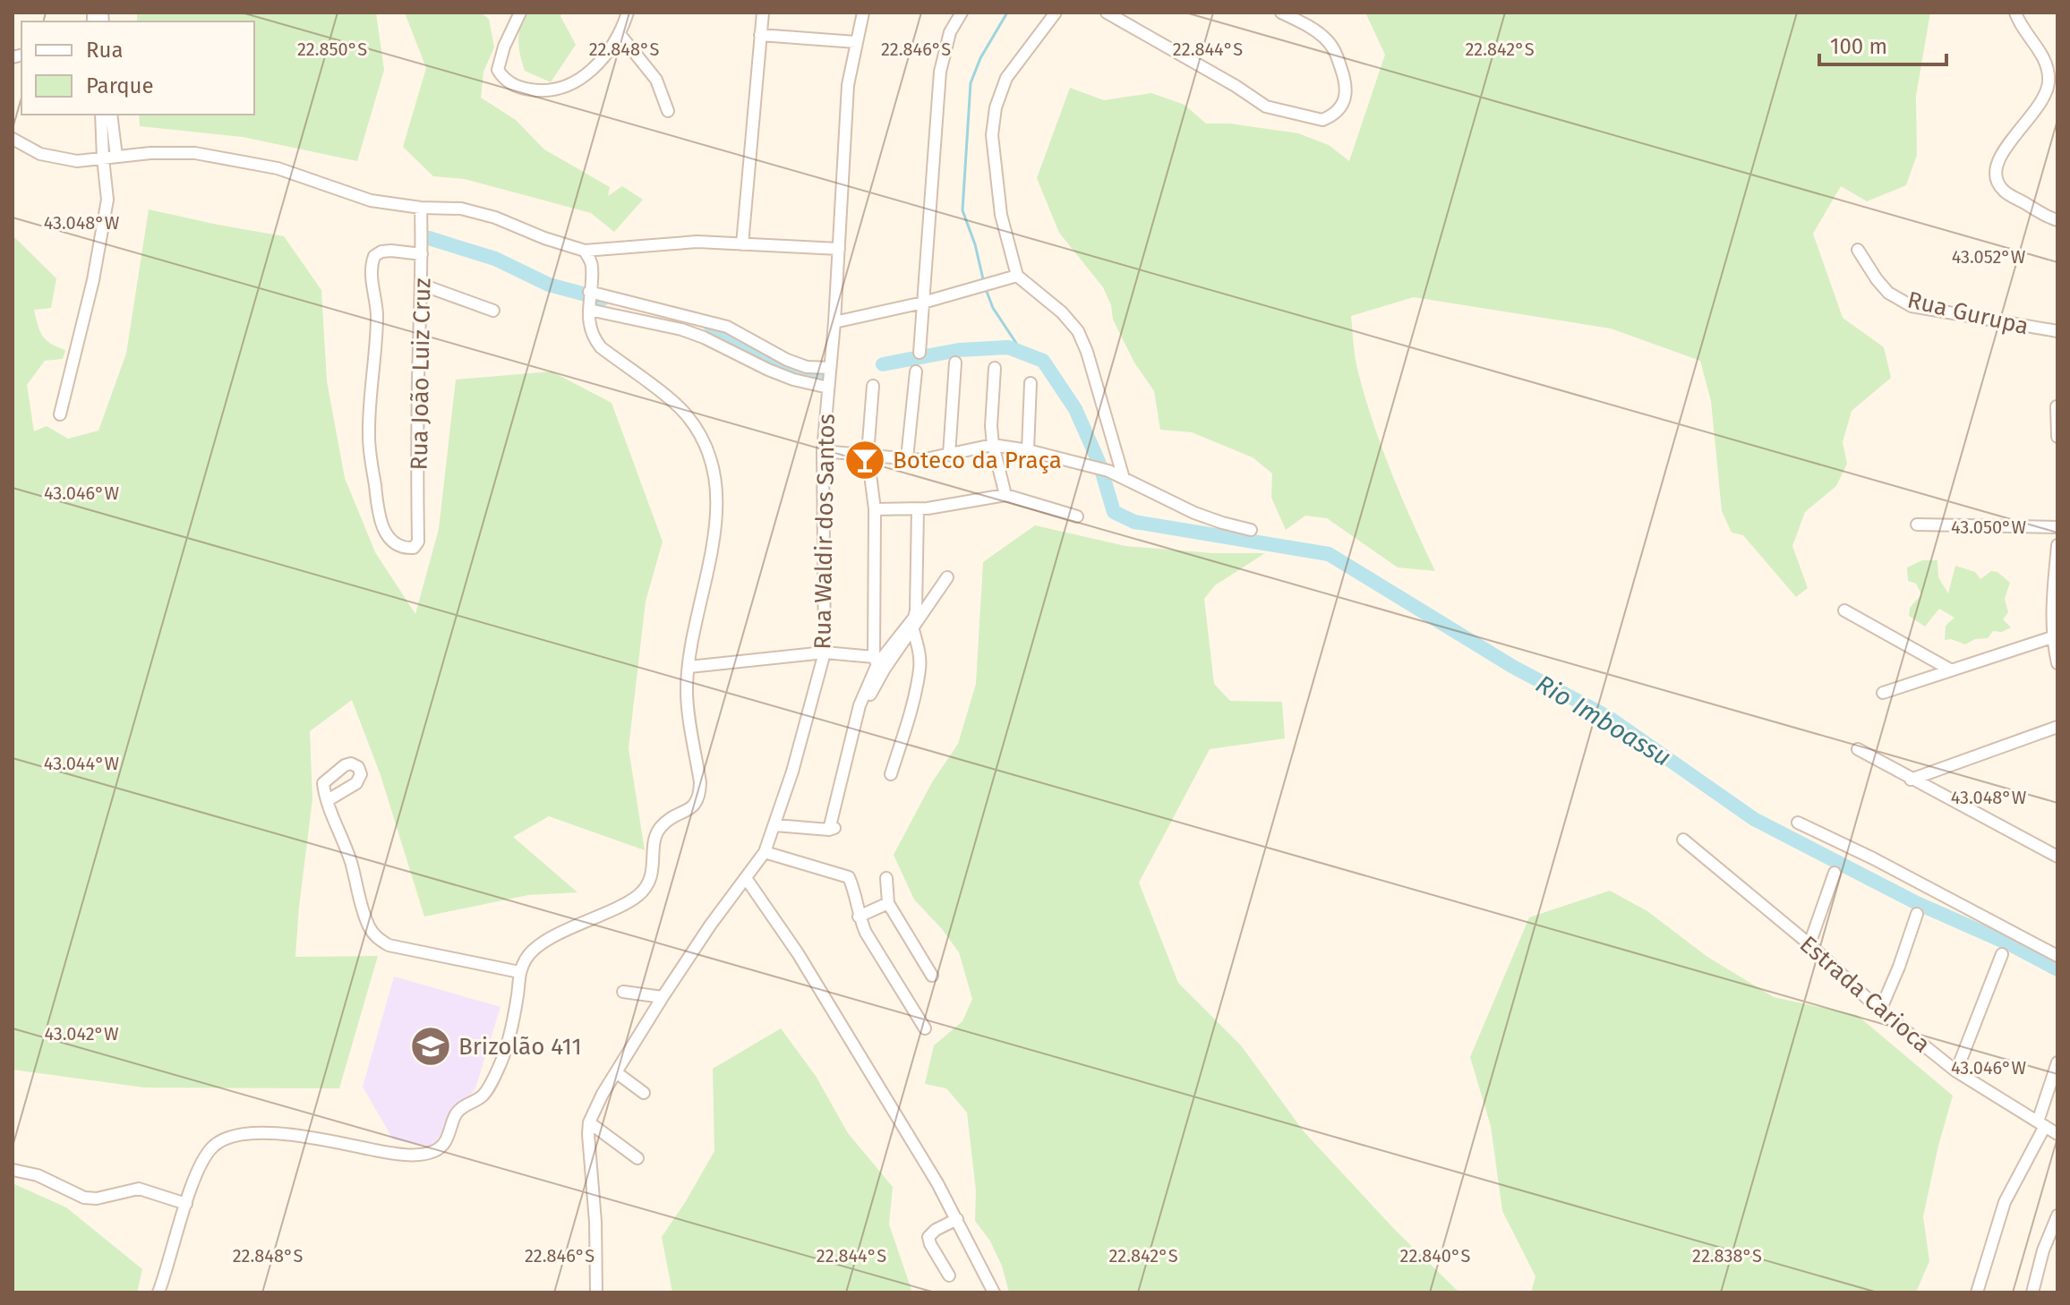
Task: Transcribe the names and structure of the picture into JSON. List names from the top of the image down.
{
  "streets": {
    "street": [
      "Rua Gurupa",
      "Rua João Luiz Cruz",
      "Rua Waldir dos Santos",
      "Estrada Carioca"
    ]
  },
  "water": ["Rio Imboassu"],
  "places": {
    "bar": ["Boteco da Praça"],
    "school or university": ["Brizolão 411"]
  },
  "legend": ["Rua", "Parque"],
  "scale_bar": "100 m",
  "coordinates": [
    "22.850°S",
    "22.848°S",
    "22.846°S",
    "22.844°S",
    "22.842°S",
    "43.048°W",
    "43.052°W",
    "43.046°W",
    "43.050°W",
    "43.044°W",
    "43.042°W",
    "22.840°S",
    "22.838°S"
  ]
}
